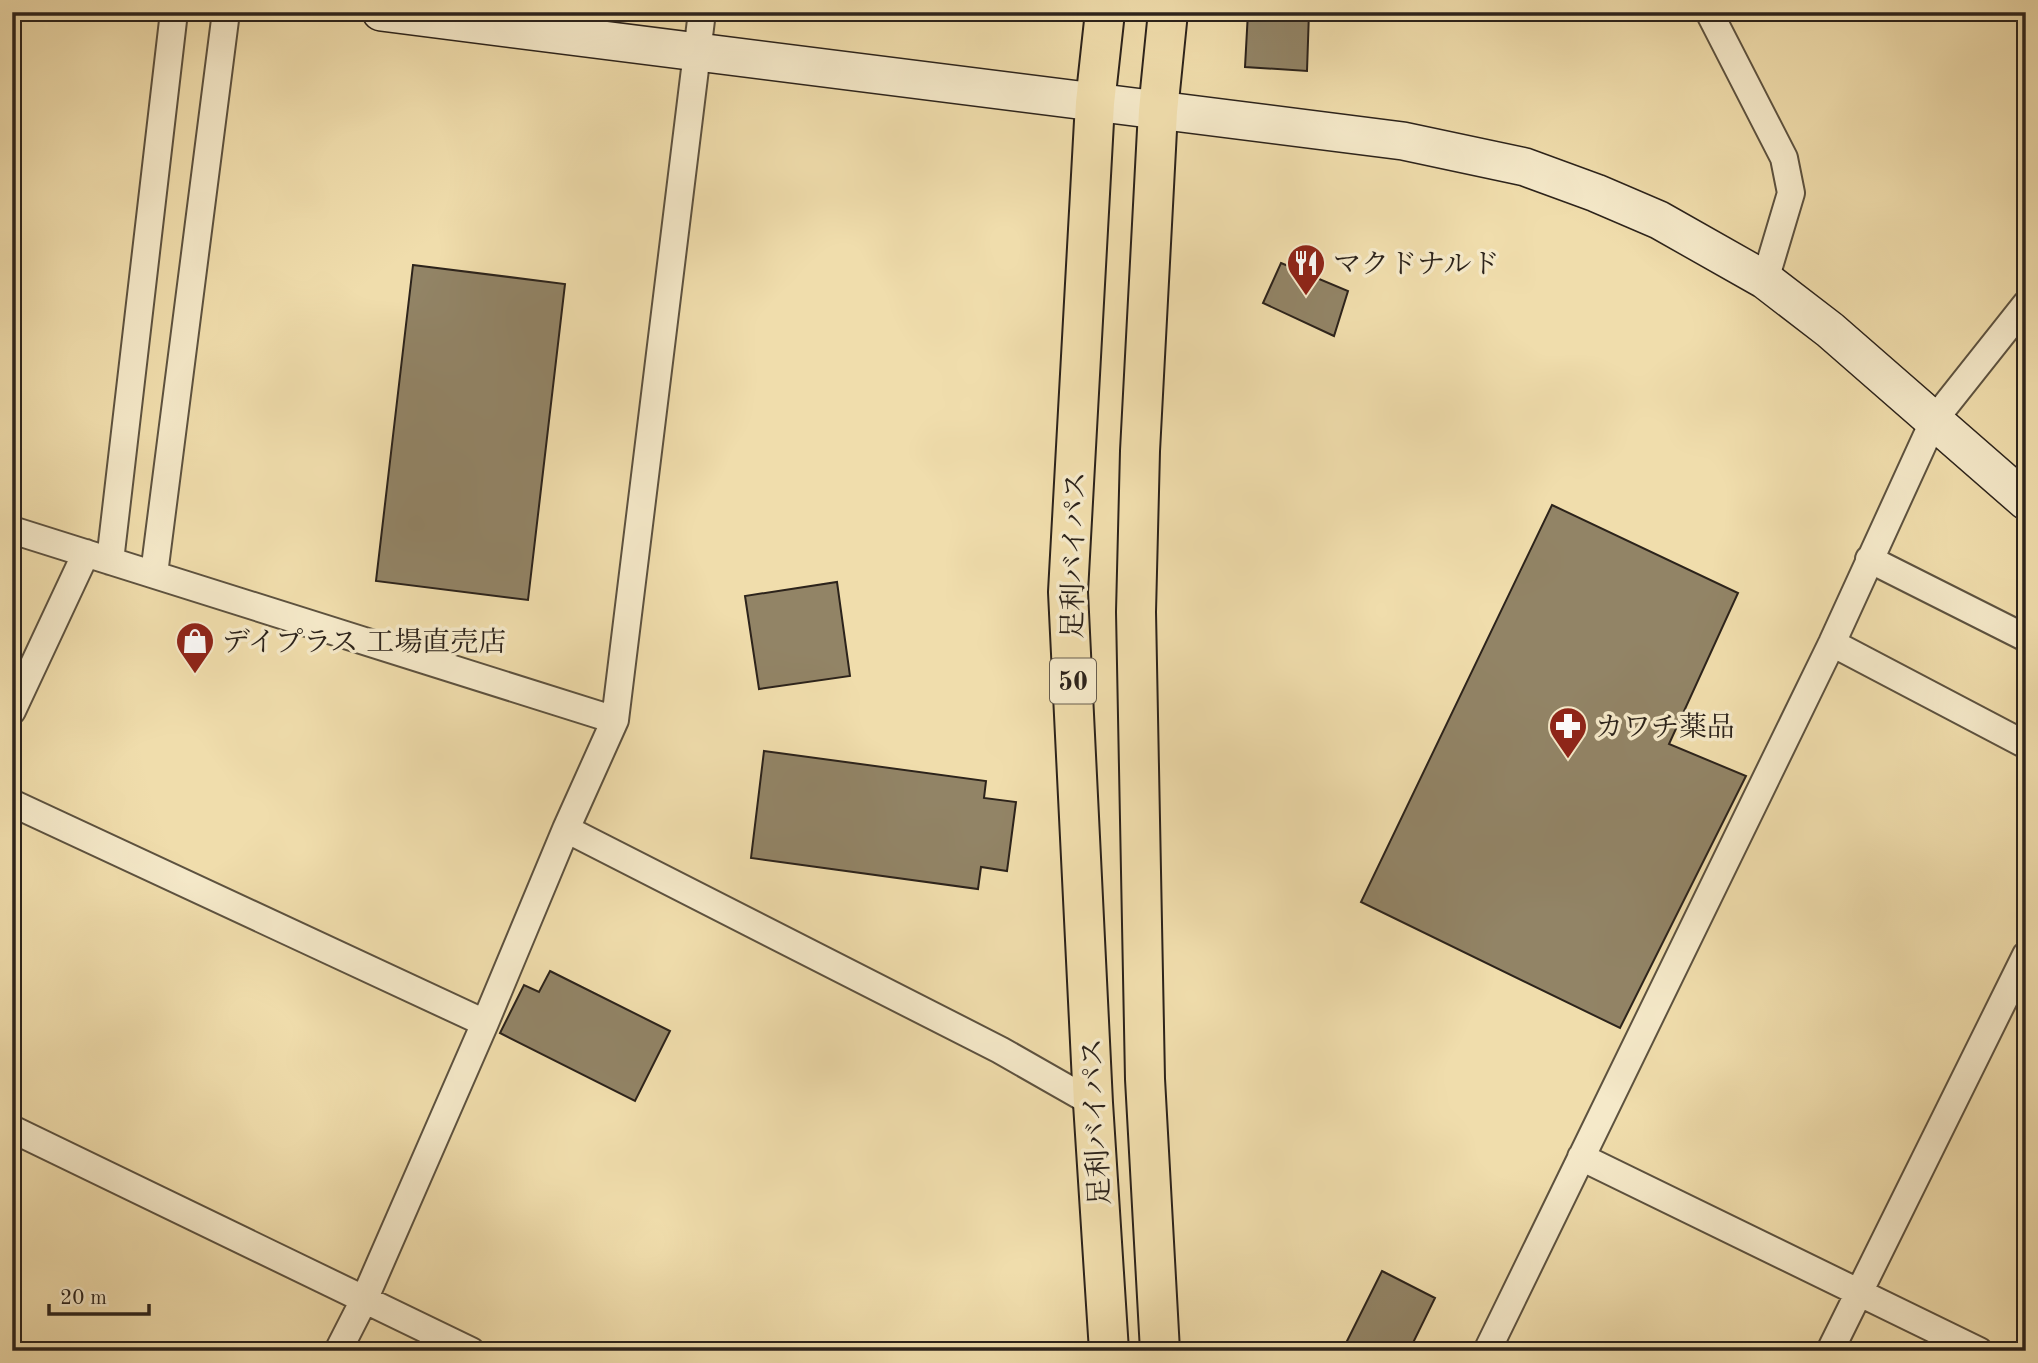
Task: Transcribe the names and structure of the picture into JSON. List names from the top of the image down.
{
  "streets": {
    "highway": ["足利バイパス", "50"]
  },
  "places": {
    "restaurant": ["マクドナルド"],
    "shop": ["デイプラス 工場直売店"],
    "pharmacy": ["カワチ薬品"]
  },
  "scale_bar": "20 m"
}
